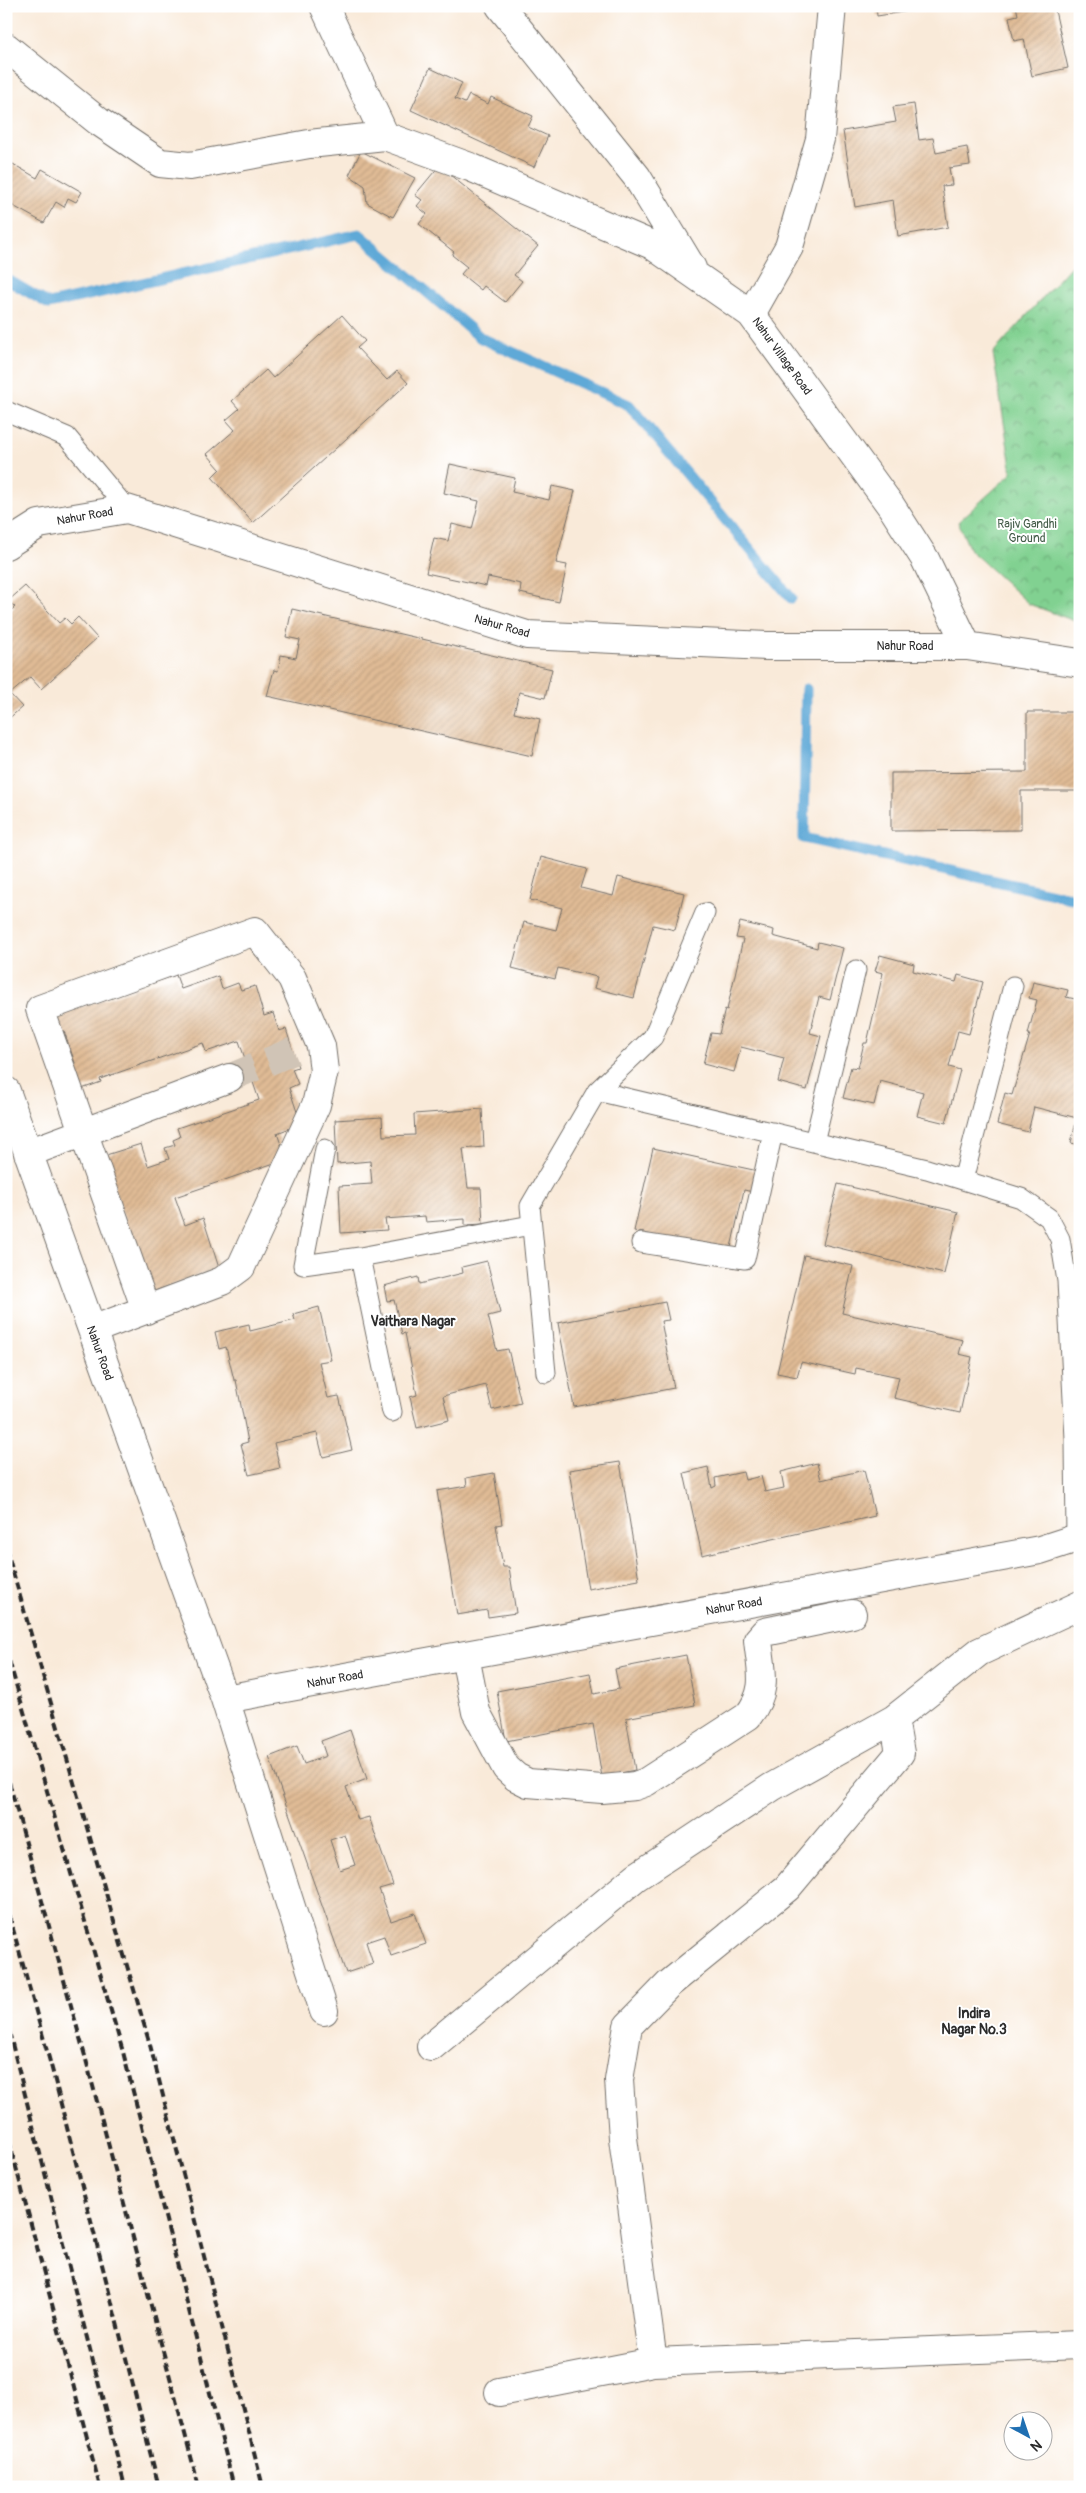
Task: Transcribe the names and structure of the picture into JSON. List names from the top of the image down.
{
  "streets": {
    "street": ["Nahur Village Road", "Nahur Road"]
  },
  "crossings": [
    ["Nahur Village Road", "Nahur Road"]
  ],
  "districts": ["Vaithara Nagar", "Indira Nagar No.3"],
  "parks": ["Rajiv Gandhi Ground"],
  "north": "bottom right"
}
